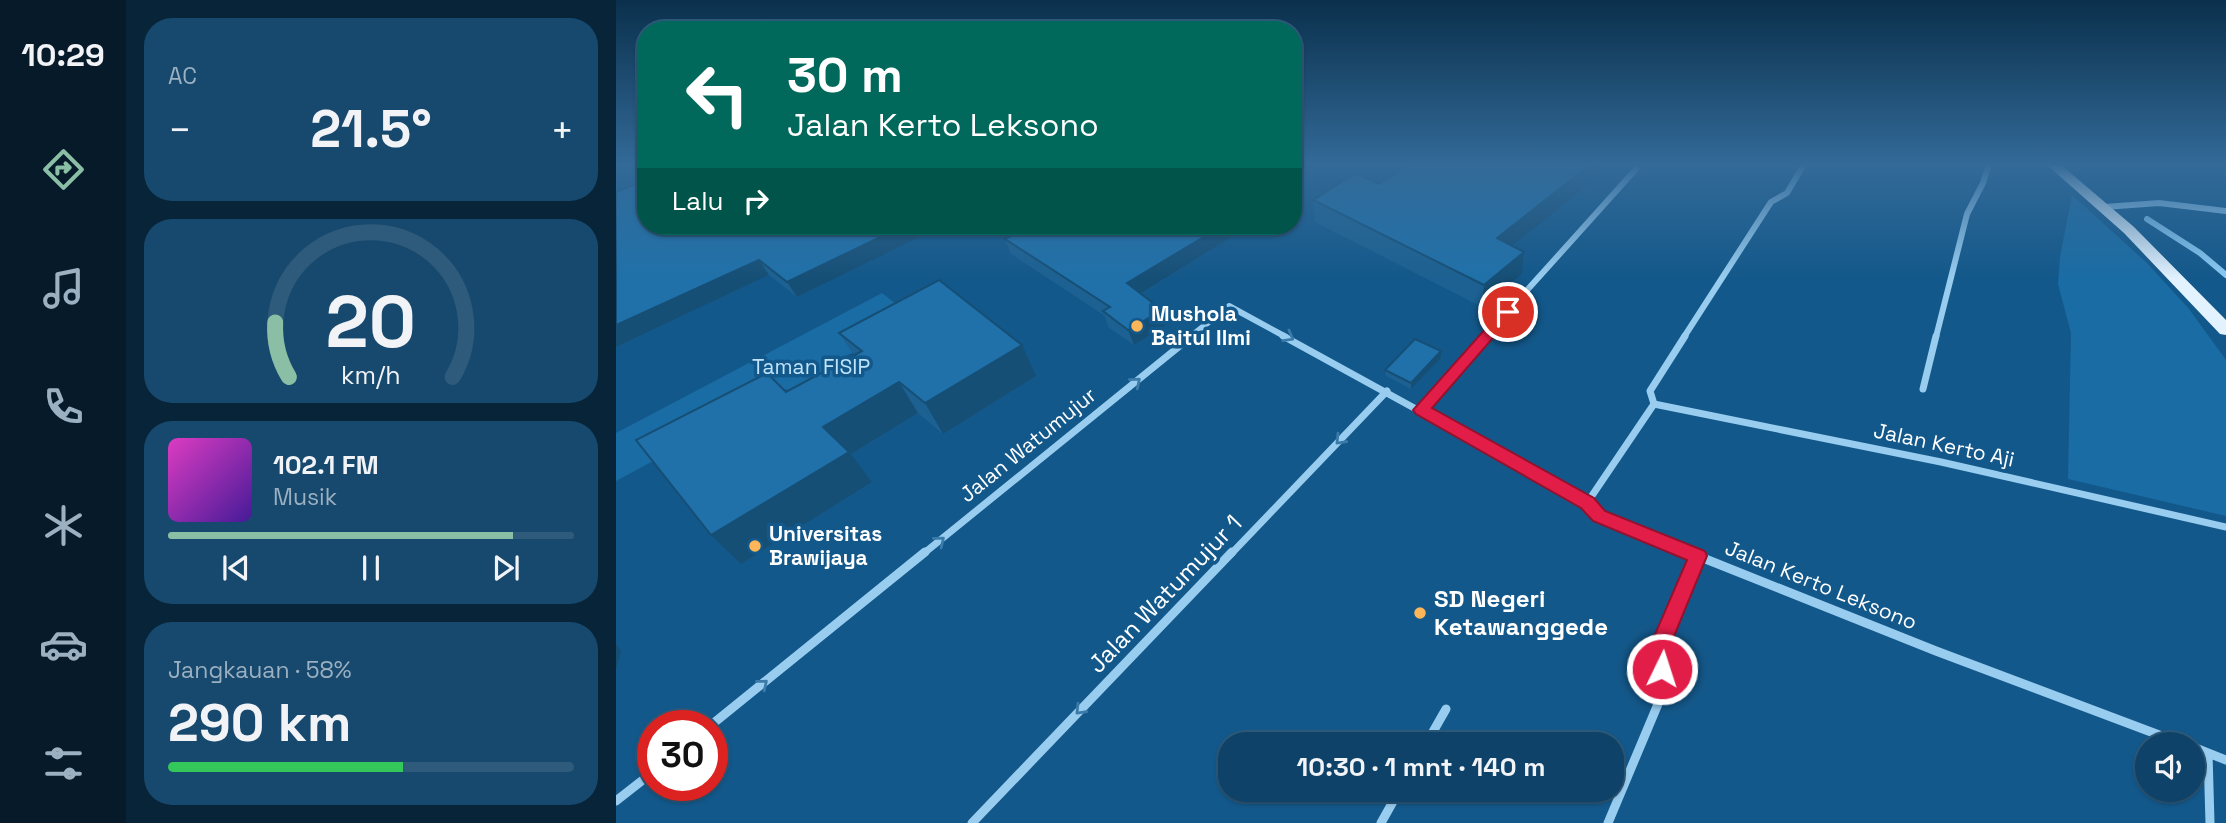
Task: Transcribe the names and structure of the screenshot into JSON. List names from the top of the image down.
{
  "streets": {
    "street": [
      "Jalan Watumujur",
      "Jalan Kerto Aji",
      "Jalan Kerto Leksono",
      "Jalan Watumujur 1"
    ]
  },
  "crossings": [
    ["Jalan Watumujur", "Jalan Kerto Leksono"],
    ["Jalan Watumujur", "Jalan Watumujur 1"],
    ["Jalan Kerto Leksono", "Jalan Watumujur 1"]
  ],
  "one_way": ["Jalan Watumujur", "Jalan Watumujur 1"],
  "parks": ["Taman FISIP"],
  "places": ["Mushola Baitul Ilmi", "Universitas Brawijaya", "SD Negeri Ketawanggede"],
  "page": {
    "tabs": "10:29",
    "tile": [
      "AC",
      ["Jangkauan · 58%", "290 km"]
    ],
    "turn": ["30 m", "Jalan Kerto Leksono"],
    "heat": ["−", "21.5°", "+"],
    "then": "Lalu",
    "song": ["102.1 FM", "Musik"],
    "limit": "30",
    "trip": "10:30 · 1 mnt · 140 m",
    "gauge": ["20", "km/h"]
  }
}
